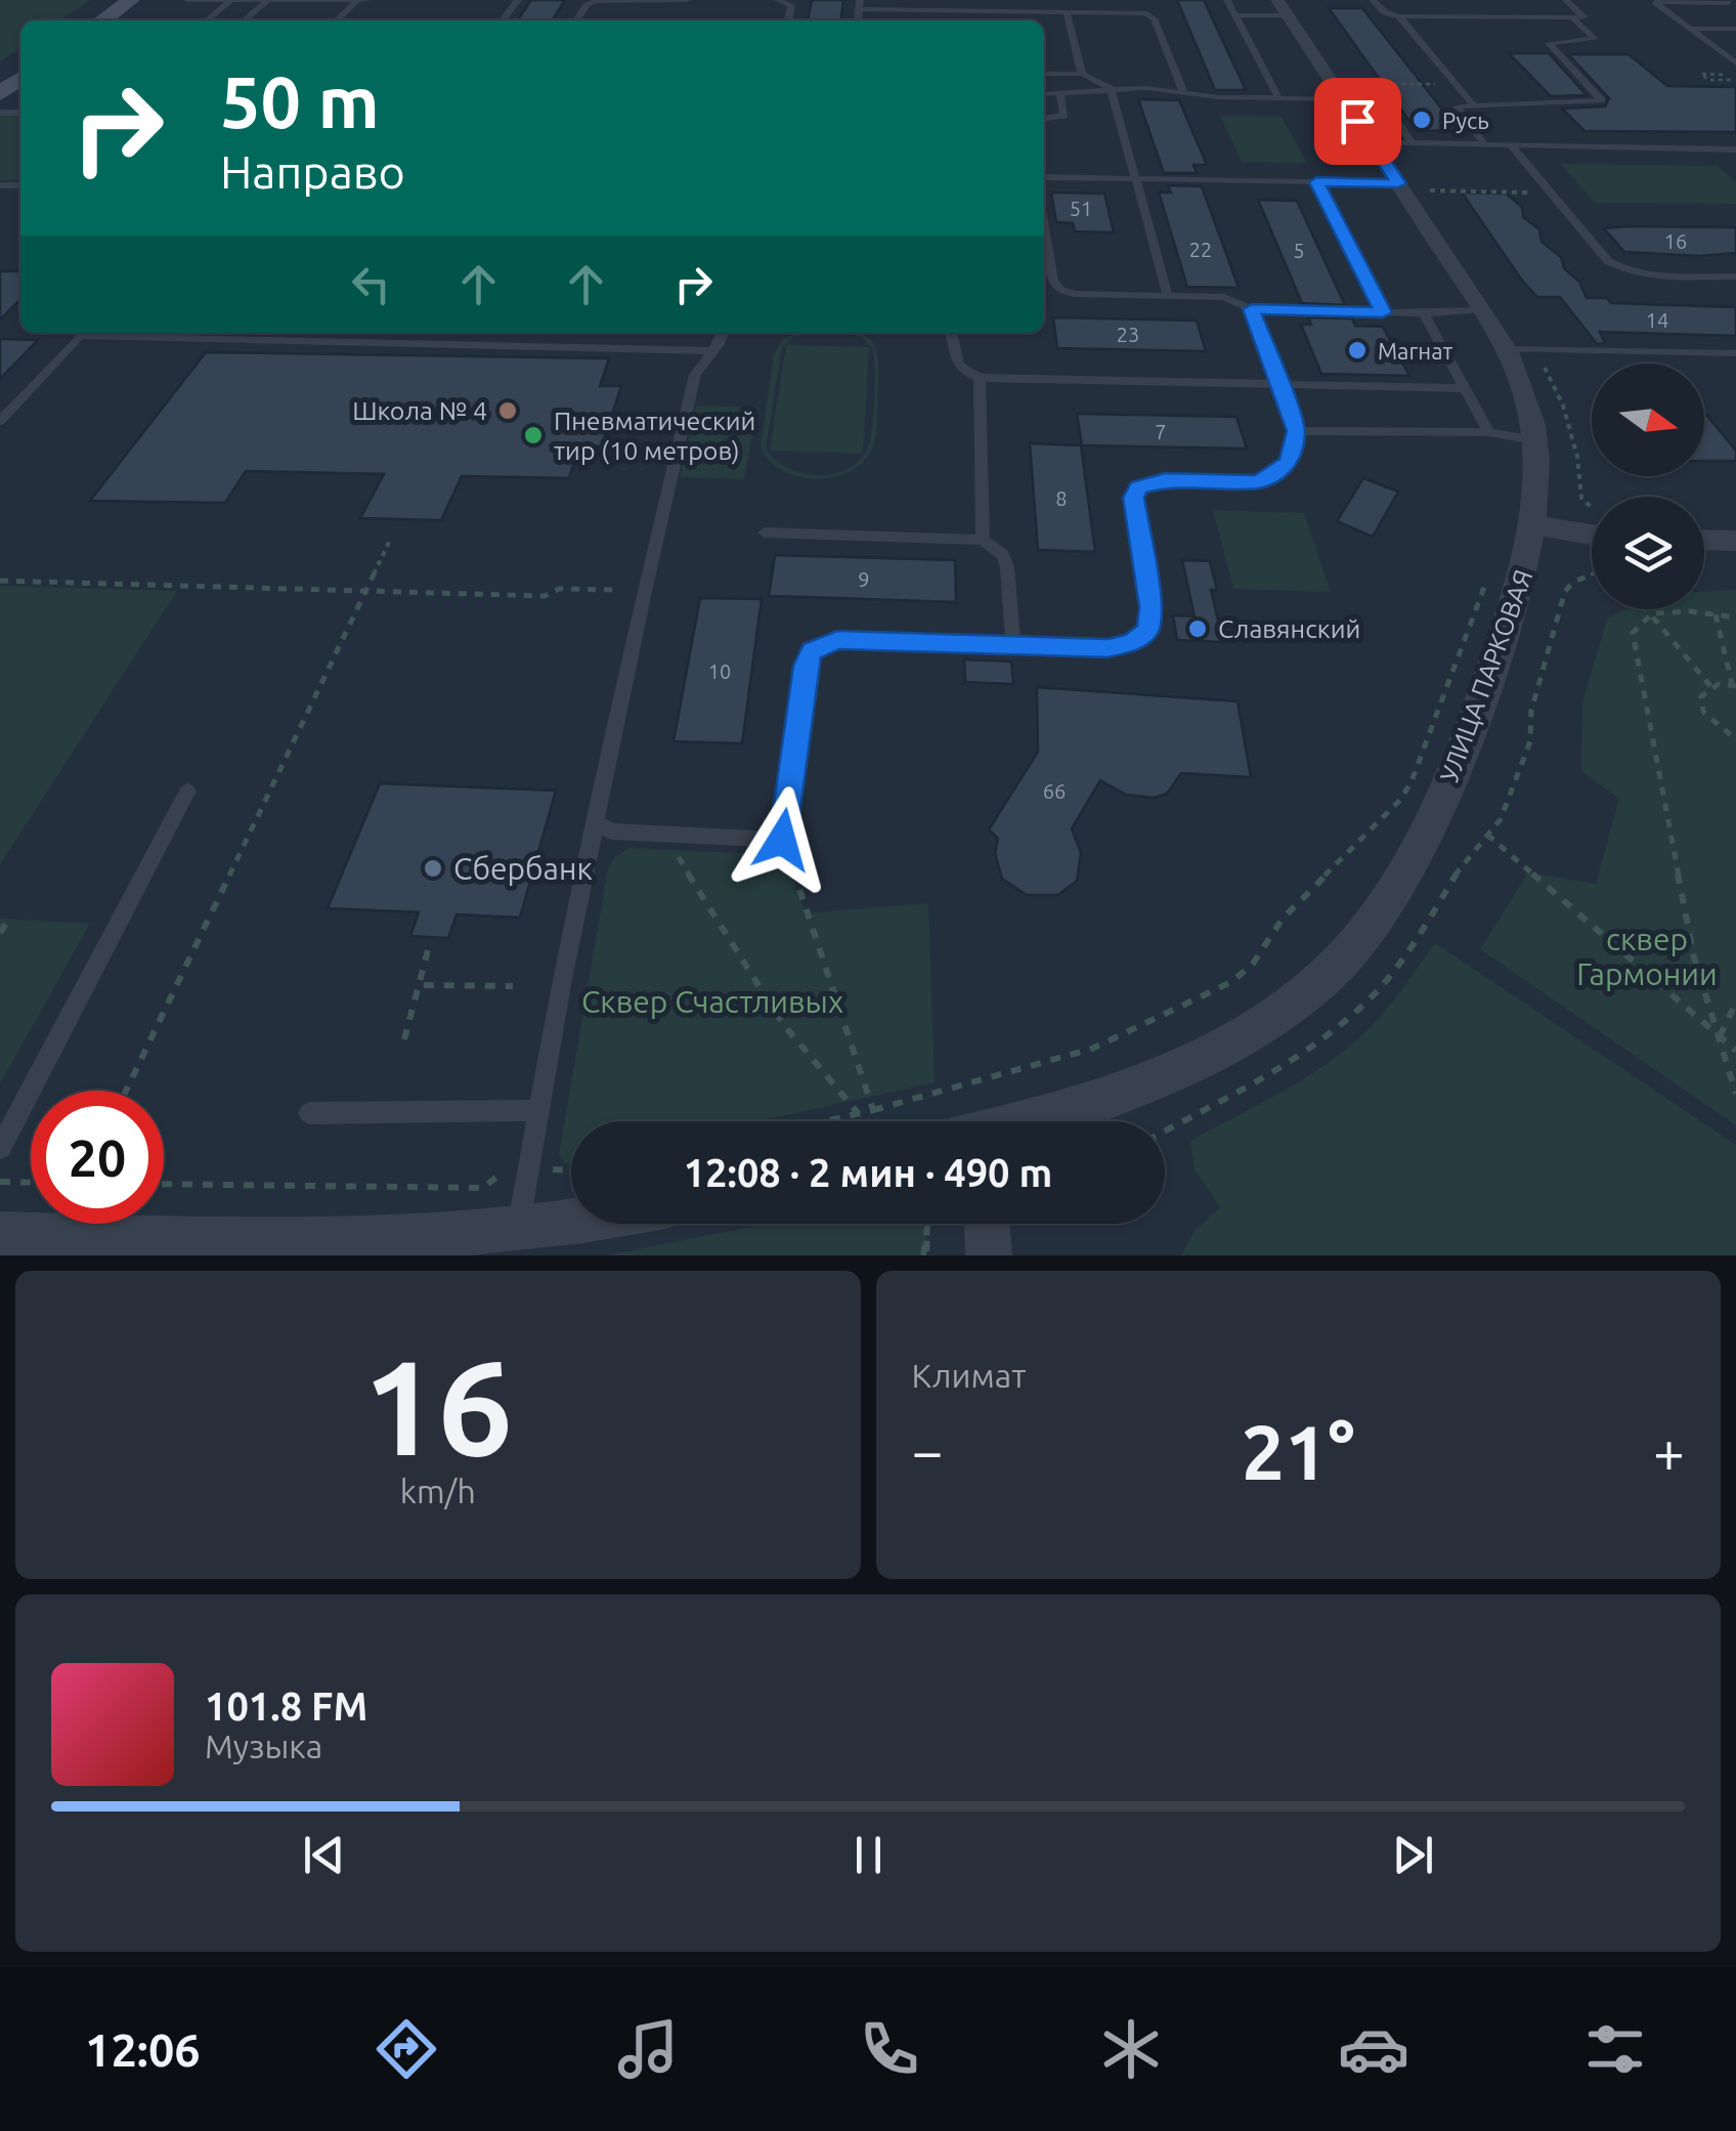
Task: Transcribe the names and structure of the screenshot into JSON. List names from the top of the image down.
{
  "streets": {
    "street": ["УЛИЦА ПАРКОВАЯ"]
  },
  "parks": ["сквер Гармонии", "Сквер Счастливых"],
  "places": [
    "Русь",
    "Магнат",
    "Школа № 4",
    "Пневматический тир (10 метров)",
    "Славянский",
    "Сбербанк"
  ],
  "house_numbers": [
    "51",
    "16",
    "22",
    "5",
    "14",
    "23",
    "7",
    "8",
    "9",
    "10",
    "66"
  ],
  "north": "right",
  "page": {
    "turn": ["50 m", "Направо"],
    "limit": "20",
    "trip": "12:08 · 2 мин · 490 m",
    "tile": [
      ["16", "km/h"],
      "Климат"
    ],
    "heat": ["−", "21°", "+"],
    "song": ["101.8 FM", "Музыка"],
    "tabs": "12:06"
  }
}
